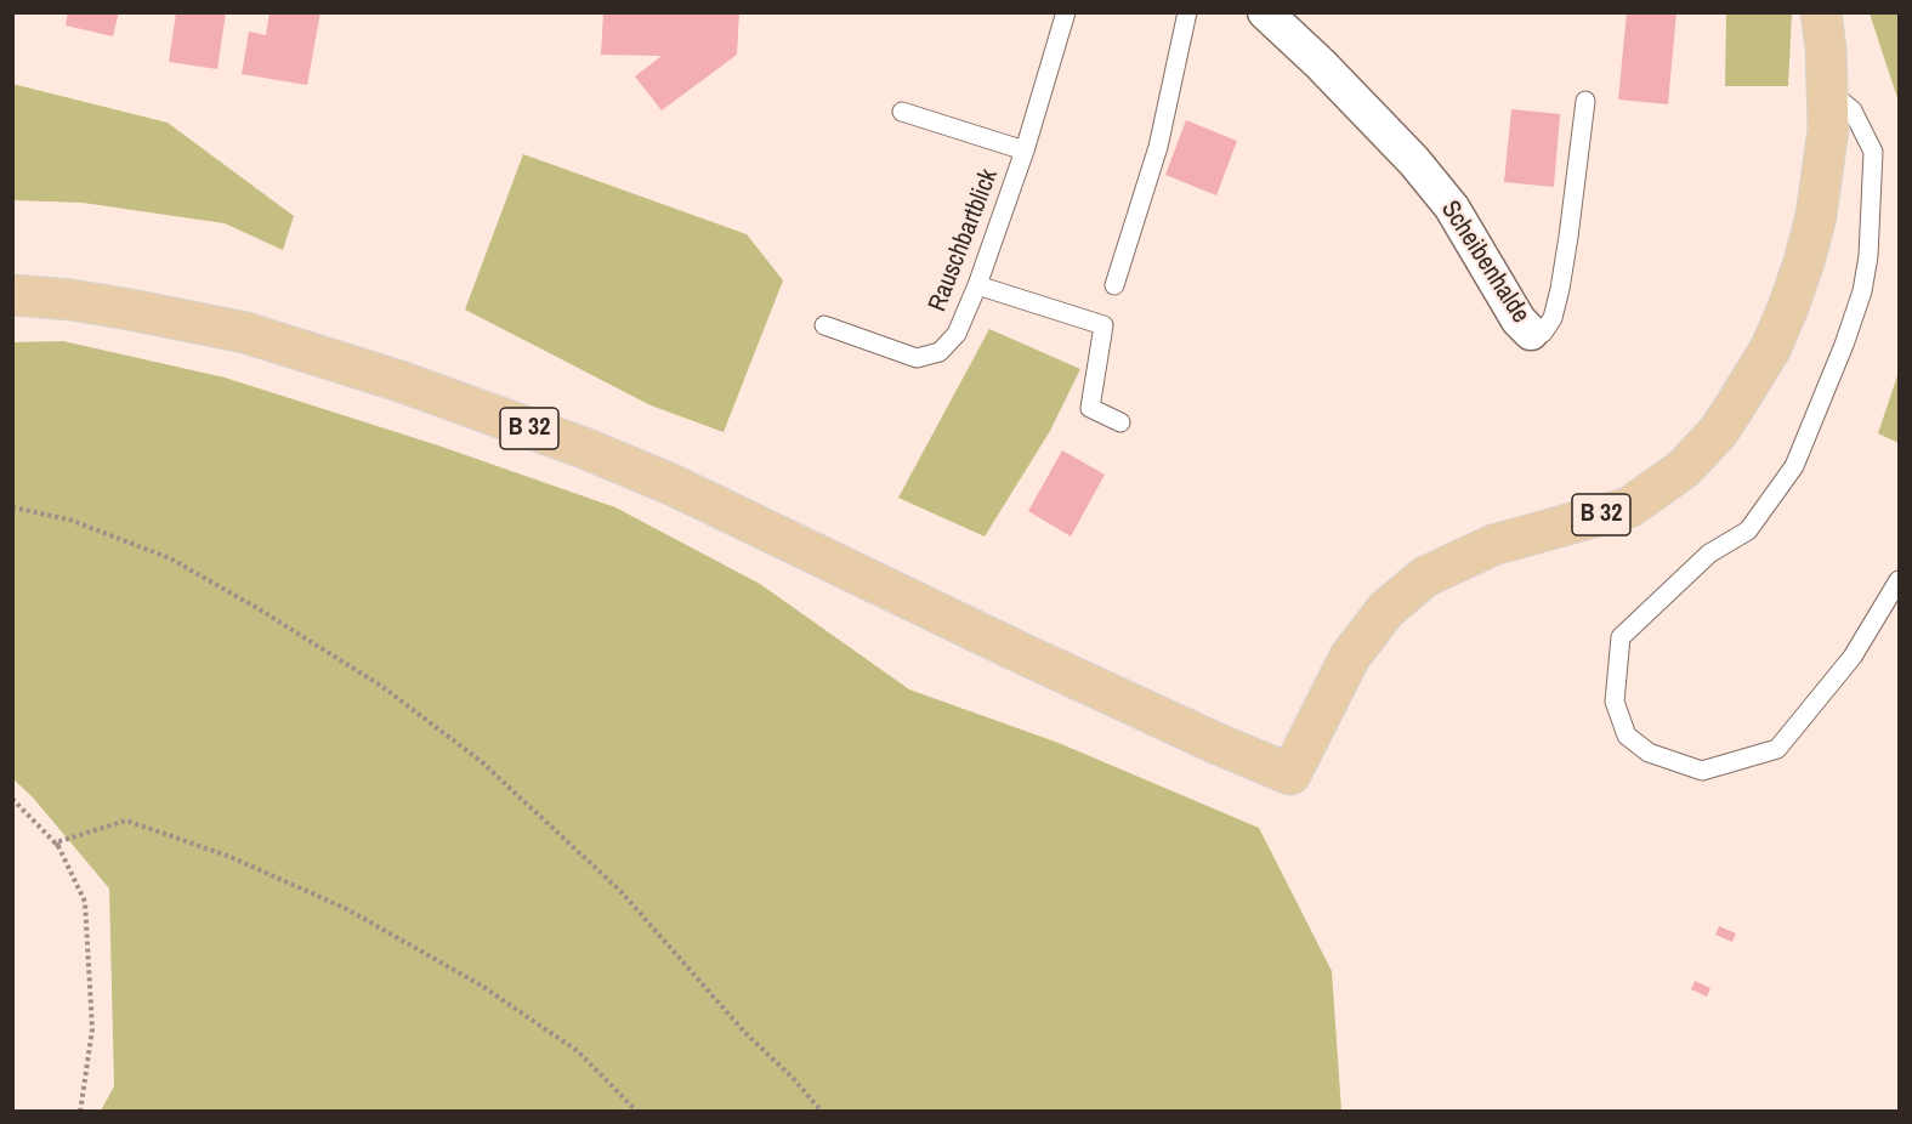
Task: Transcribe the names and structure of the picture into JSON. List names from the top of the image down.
{
  "streets": {
    "main road": ["B 32"],
    "street": ["Scheibenhalde"],
    "lane": ["Rauschbartblick"]
  }
}
